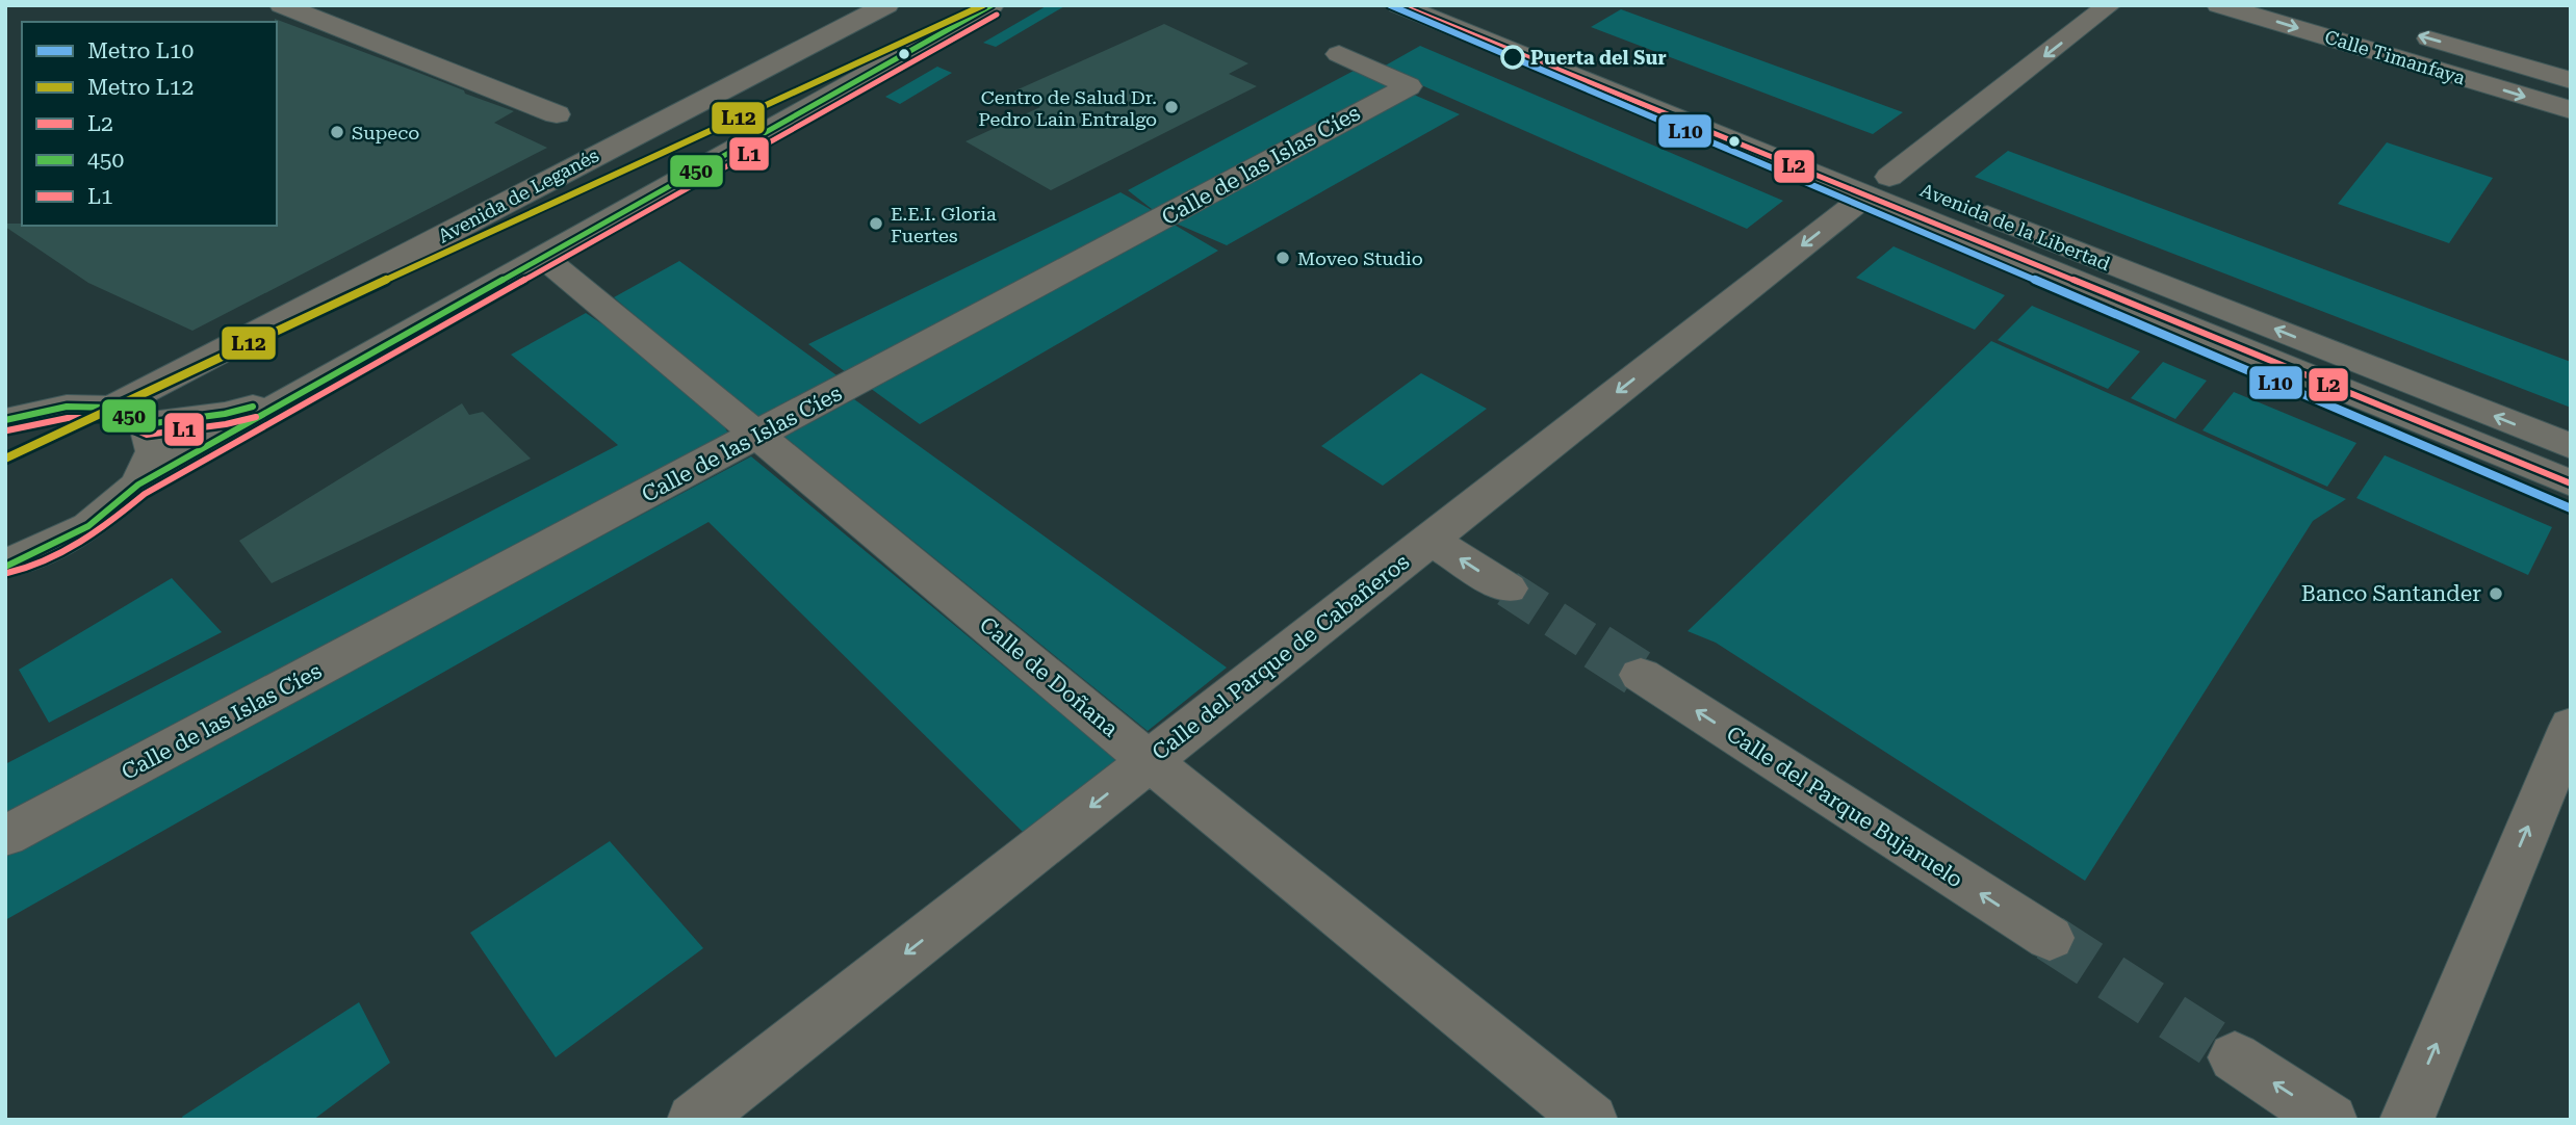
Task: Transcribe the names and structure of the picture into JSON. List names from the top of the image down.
{
  "streets": {
    "street": [
      "Calle Timanfaya",
      "Calle de las Islas Cíes",
      "Avenida de Leganés",
      "Avenida de la Libertad",
      "Calle del Parque de Cabañeros",
      "Calle de Doñana",
      "Calle del Parque Bujaruelo"
    ]
  },
  "crossings": [
    ["Calle de las Islas Cíes", "Calle de Doñana"],
    ["Avenida de la Libertad", "Calle del Parque de Cabañeros"],
    ["Calle del Parque de Cabañeros", "Calle de Doñana"]
  ],
  "one_way": ["Calle del Parque de Cabañeros", "Calle del Parque Bujaruelo"],
  "places": [
    "Puerta del Sur",
    "Centro de Salud Dr. Pedro Lain Entralgo",
    "Supeco",
    "E.E.I. Gloria Fuertes",
    "Moveo Studio",
    "Banco Santander"
  ],
  "lines": [
    "metro line L10",
    "metro line L12",
    "transit line L2",
    "transit line 450",
    "transit line L1"
  ],
  "legend": [
    "Metro L10",
    "Metro L12",
    "L2",
    "450",
    "L1"
  ]
}
